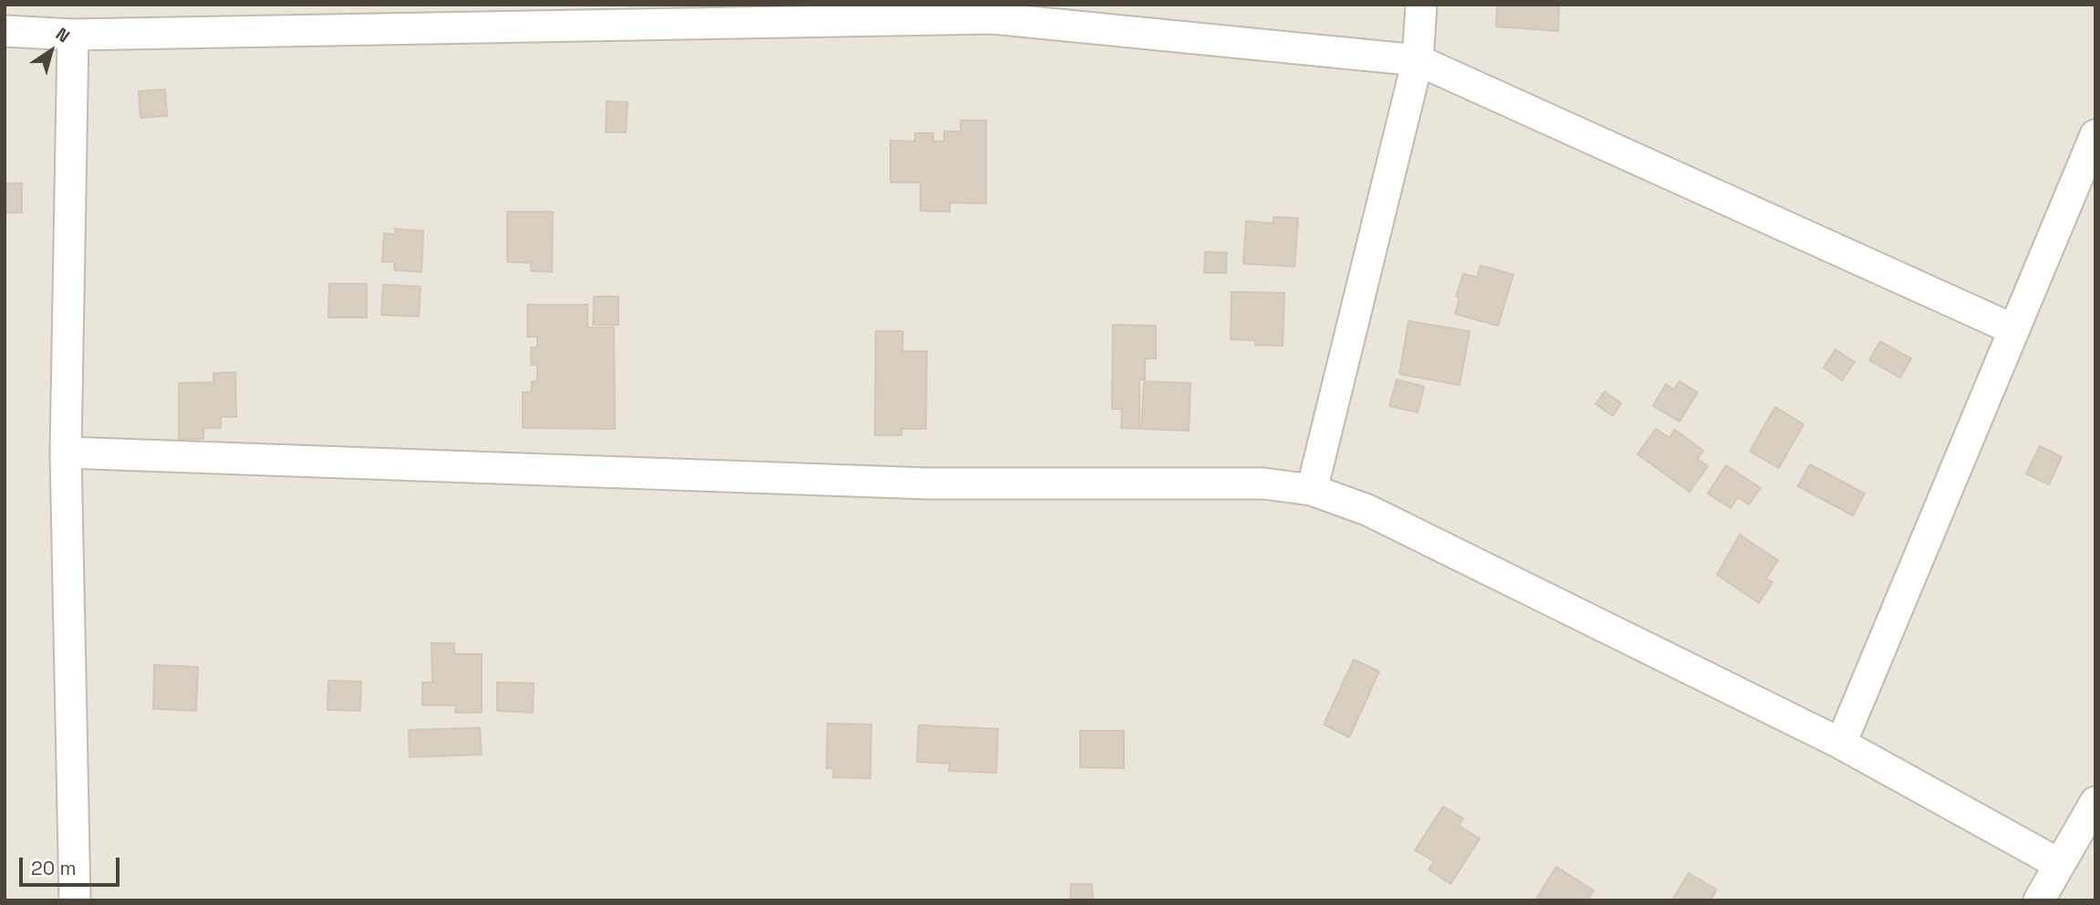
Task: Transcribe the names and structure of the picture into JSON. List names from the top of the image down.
{
  "scale_bar": "20 m",
  "north": "top right"
}
